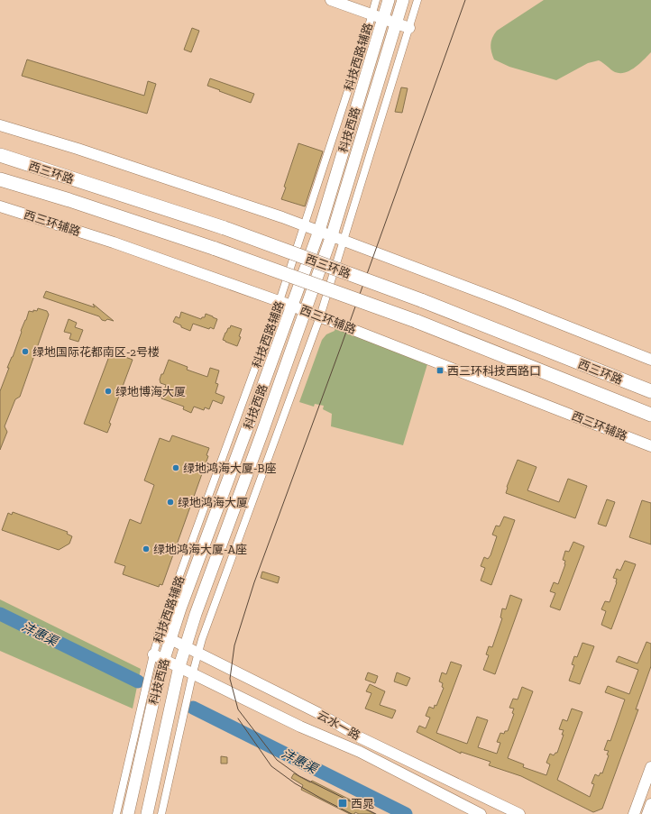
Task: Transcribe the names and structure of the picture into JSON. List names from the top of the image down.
{
  "streets": {
    "highway": ["西三环路"],
    "main road": ["科技西路", "西三环辅路", "云水一路"],
    "street": ["科技西路辅路"]
  },
  "crossings": [
    ["科技西路辅路", "科技西路"],
    ["科技西路辅路", "西三环辅路"],
    ["科技西路辅路", "云水一路"],
    ["科技西路", "西三环辅路"],
    ["科技西路", "云水一路"]
  ],
  "water": ["沣惠渠"],
  "places": {
    "other": [
      "绿地国际花都南区-2号楼",
      "绿地博海大厦",
      "绿地鸿海大厦-B座",
      "绿地鸿海大厦",
      "绿地鸿海大厦-A座"
    ],
    "transit": ["西三环科技西路口", "西晁"]
  }
}
